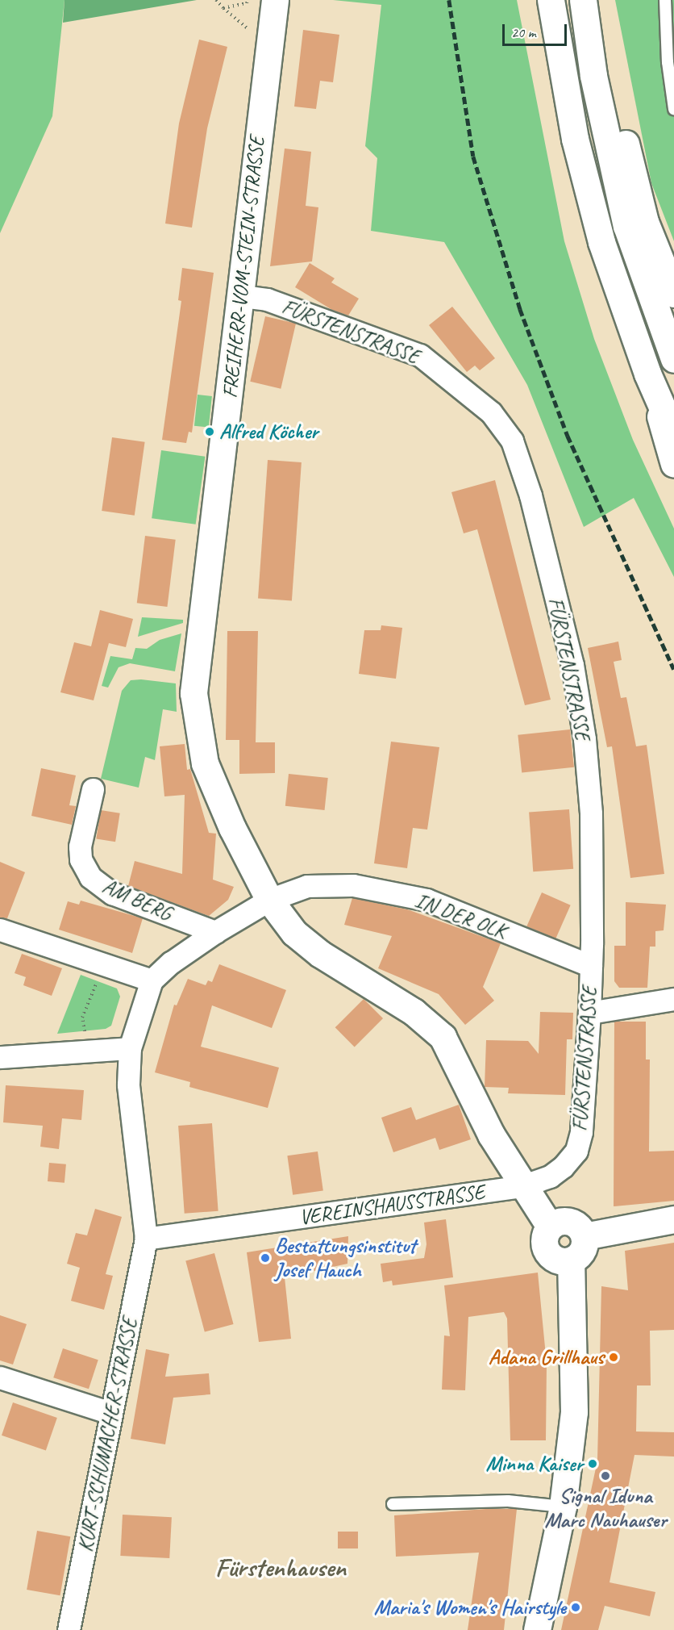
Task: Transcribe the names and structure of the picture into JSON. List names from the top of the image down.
{
  "streets": {
    "main road": ["FREIHERR-VOM-STEIN-STRASSE"],
    "street": [
      "FÜRSTENSTRASSE",
      "AM BERG",
      "IN DER OLK",
      "VEREINSHAUSSTRASSE",
      "KURT-SCHUMACHER-STRASSE"
    ]
  },
  "crossings": [
    ["FREIHERR-VOM-STEIN-STRASSE", "FÜRSTENSTRASSE"],
    ["FREIHERR-VOM-STEIN-STRASSE", "IN DER OLK"],
    ["FREIHERR-VOM-STEIN-STRASSE", "VEREINSHAUSSTRASSE"],
    ["FÜRSTENSTRASSE", "IN DER OLK"],
    ["FÜRSTENSTRASSE", "VEREINSHAUSSTRASSE"],
    ["VEREINSHAUSSTRASSE", "KURT-SCHUMACHER-STRASSE"]
  ],
  "districts": ["Fürstenhausen"],
  "places": [
    "Alfred Köcher",
    "Bestattungsinstitut Josef Hauch",
    "Adana Grillhaus",
    "Minna Kaiser",
    "Signal Iduna Marc Nauhauser",
    "Maria's Women's Hairstyle"
  ],
  "scale_bar": "20 m"
}
